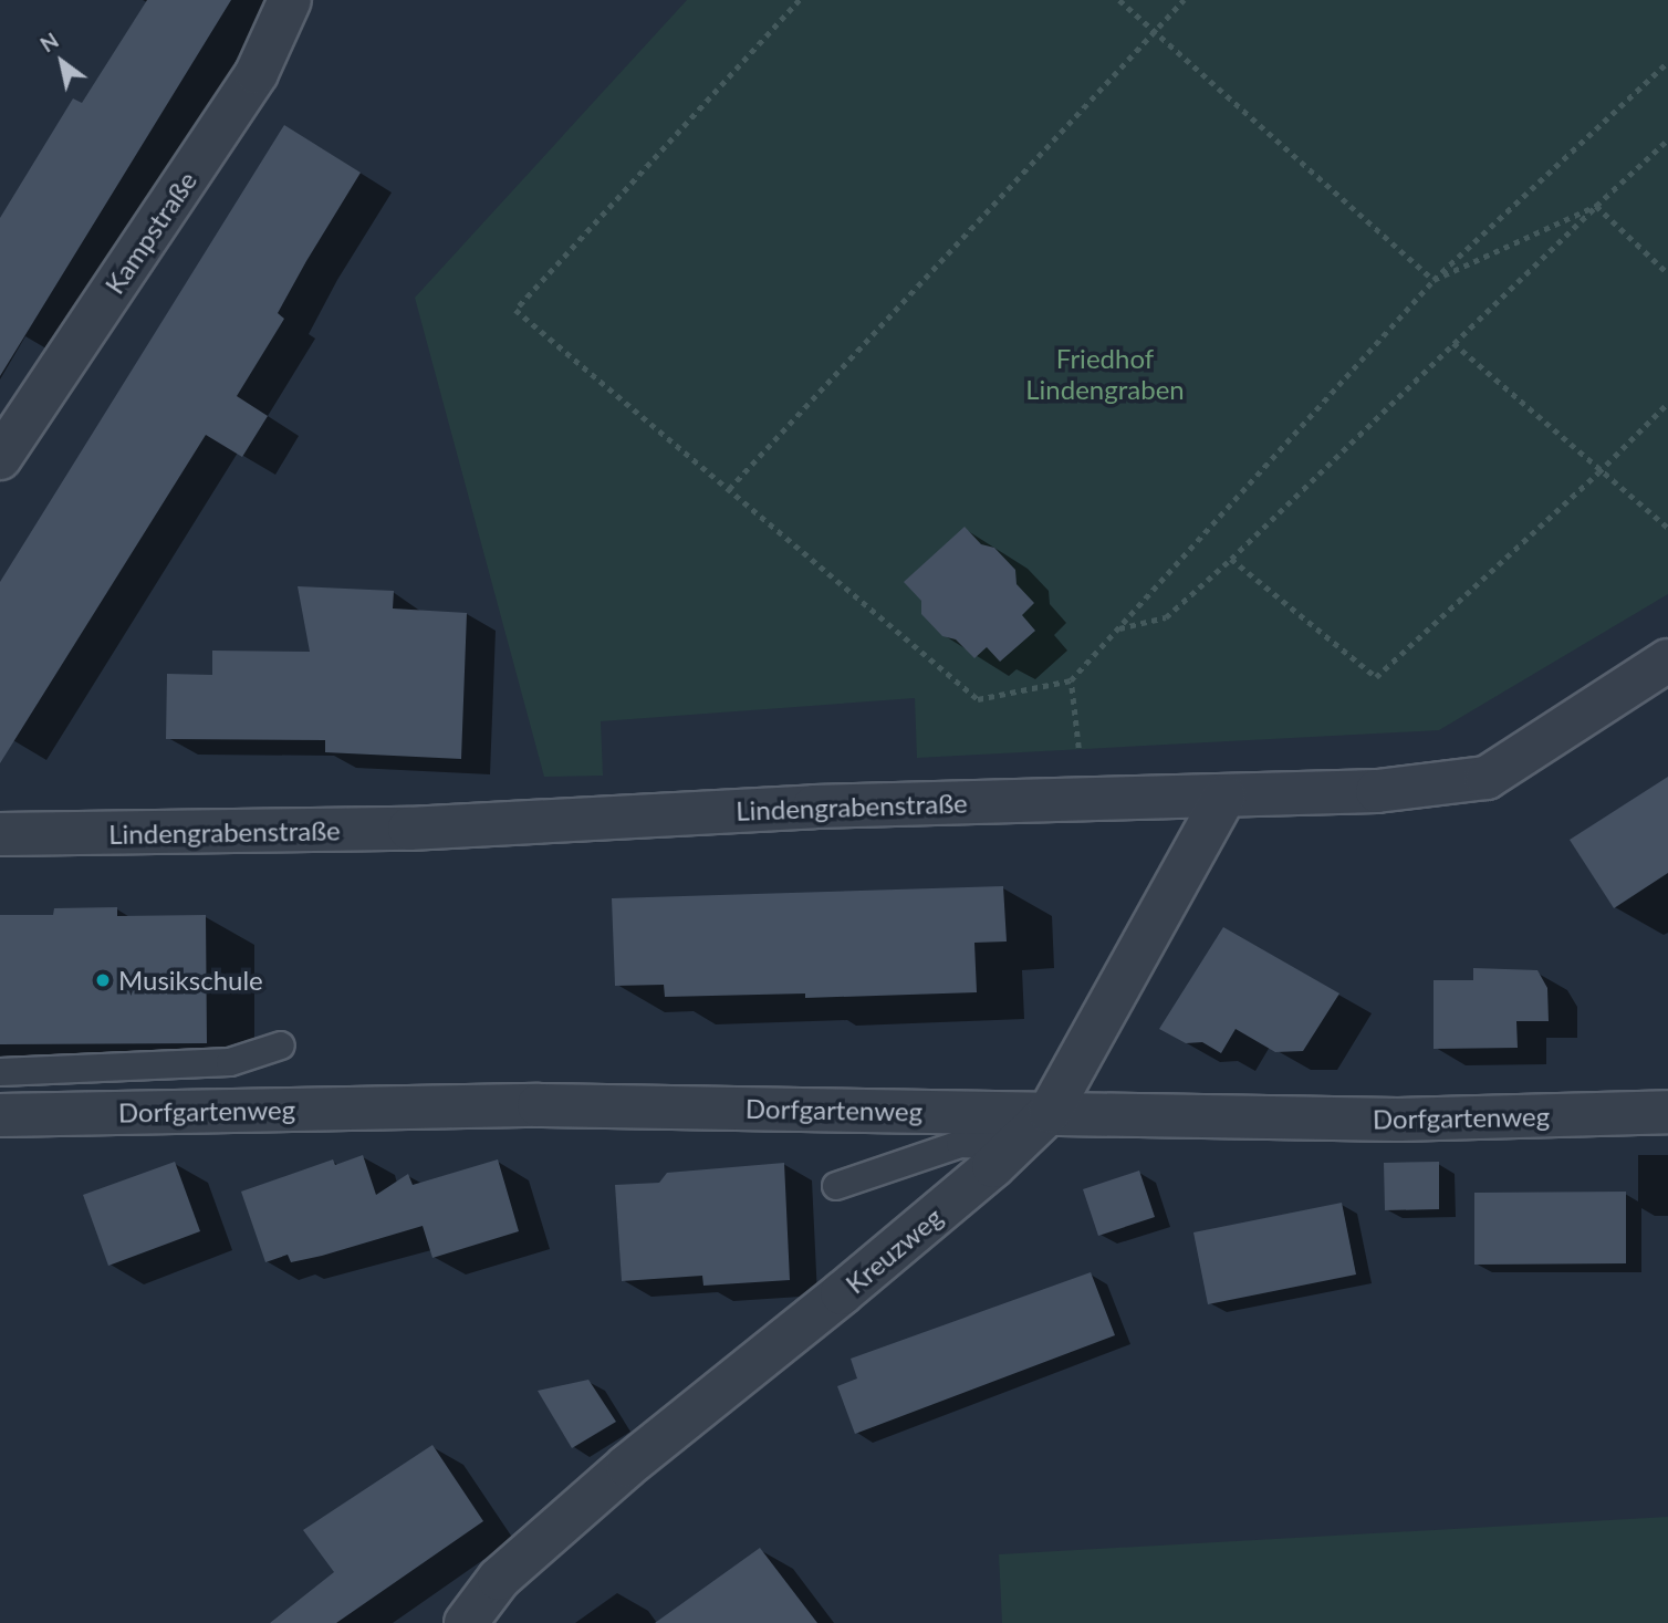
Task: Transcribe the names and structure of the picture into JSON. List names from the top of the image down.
{
  "streets": {
    "street": [
      "Kampstraße",
      "Lindengrabenstraße",
      "Dorfgartenweg",
      "Kreuzweg"
    ]
  },
  "crossings": [
    ["Lindengrabenstraße", "Kreuzweg"],
    ["Dorfgartenweg", "Kreuzweg"]
  ],
  "parks": ["Friedhof Lindengraben"],
  "places": ["Musikschule"],
  "north": "top left"
}
